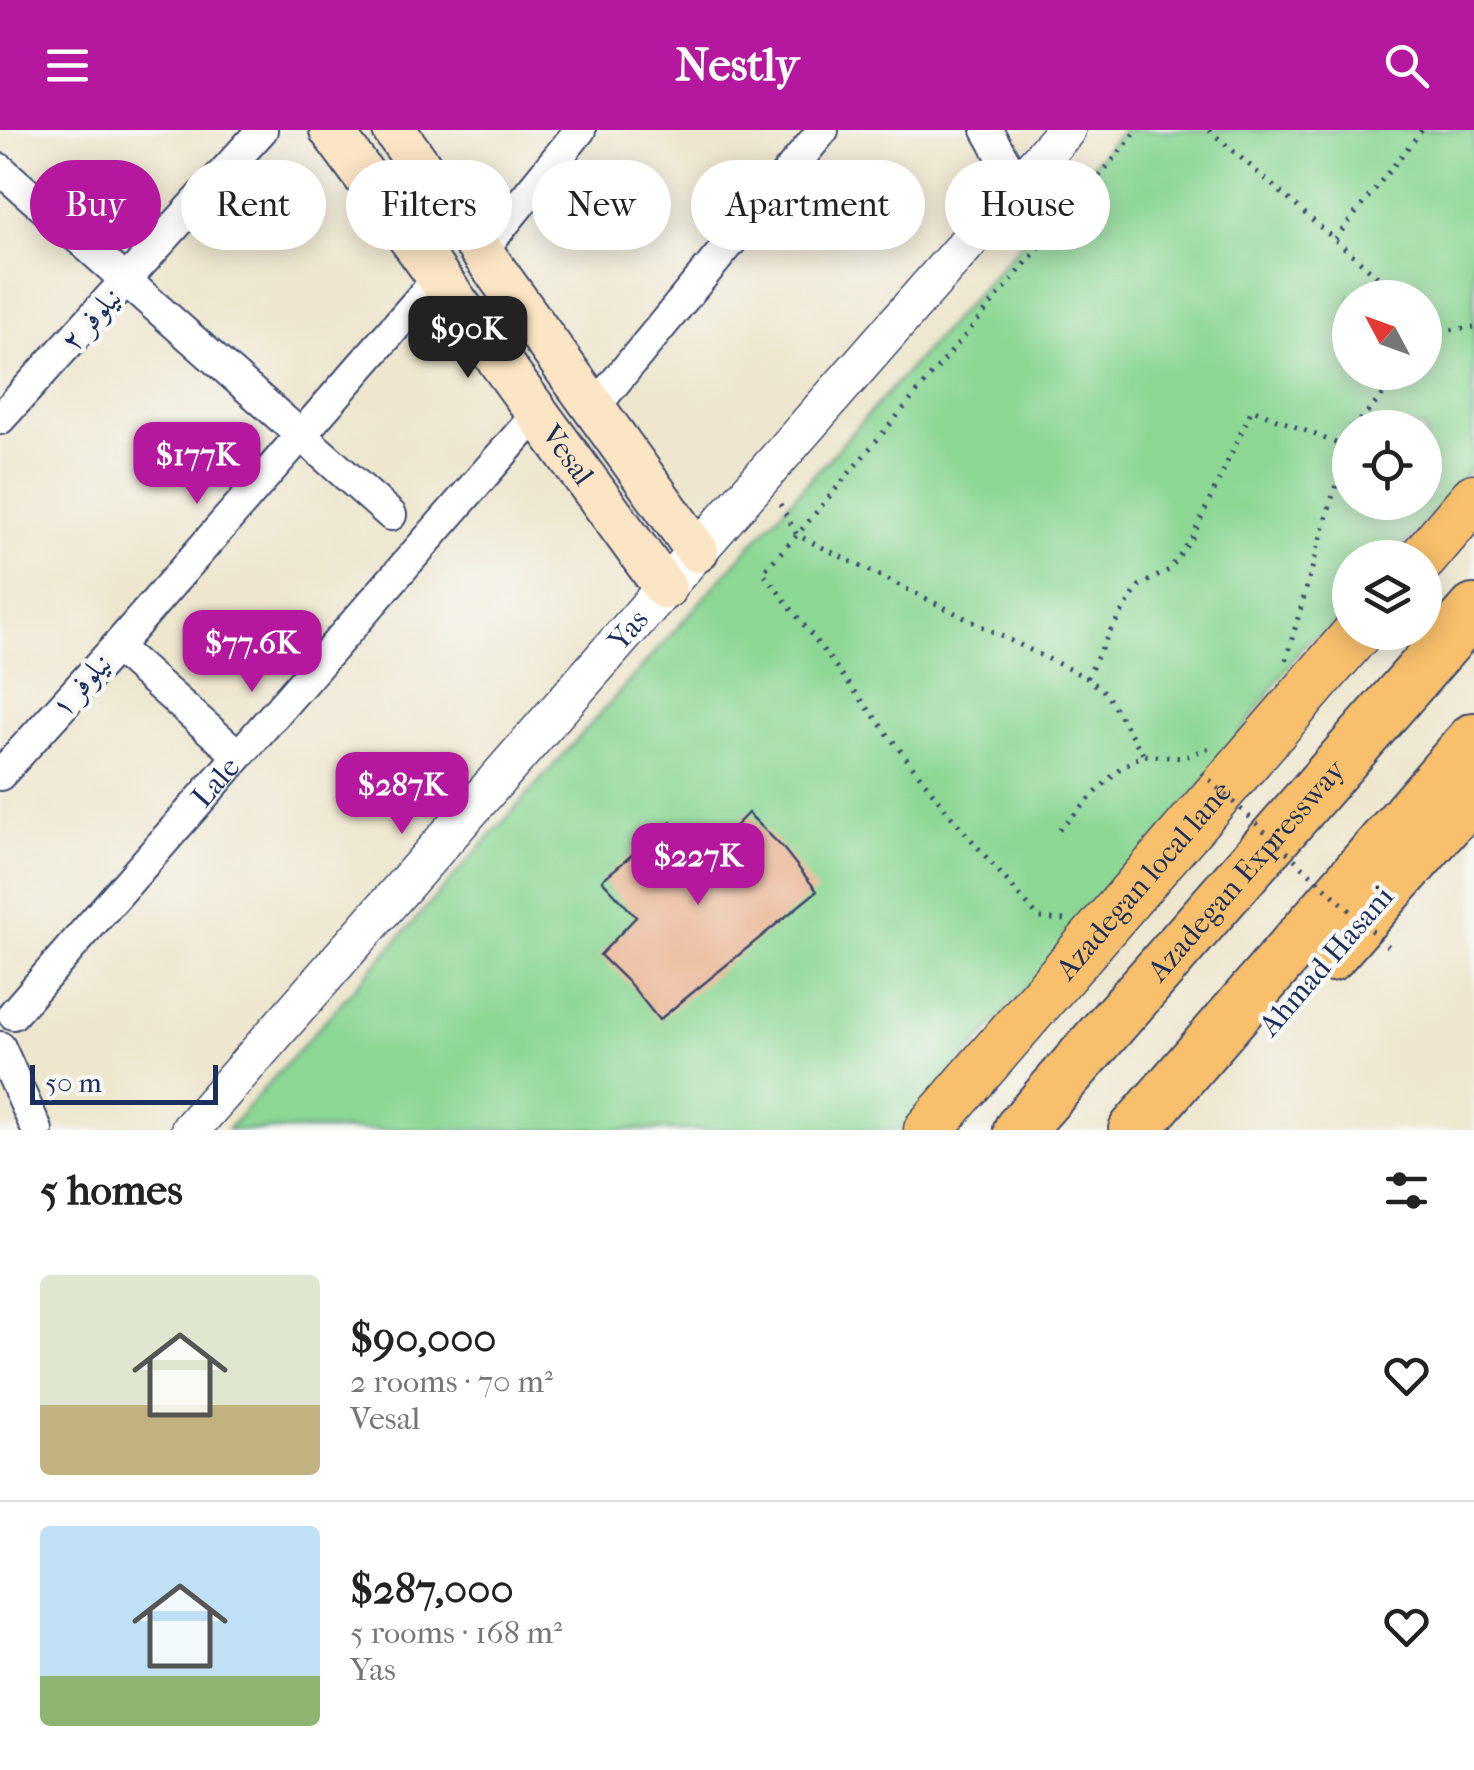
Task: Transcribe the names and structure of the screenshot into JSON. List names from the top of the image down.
{
  "streets": {
    "highway": ["Azadegan Expressway", "Ahmad Hasani"],
    "main road": ["Vesal", "Azadegan local lane"],
    "street": [
      "نیلوفر ۲",
      "Yas",
      "نیلوفر ۱",
      "Lale"
    ]
  },
  "crossings": [
    ["Vesal", "Yas"],
    ["Vesal", "نیلوفر ۱"],
    ["Vesal", "Lale"]
  ],
  "scale_bar": "50 m",
  "north": "top left",
  "page": {
    "header": "Nestly",
    "chip": [
      "Buy",
      "Rent",
      "Filters",
      "New",
      "Apartment",
      "House"
    ],
    "price": [
      "$90K",
      "$177K",
      "$77.6K",
      "$287K",
      "$227K"
    ],
    "scale": "50 m",
    "heading": "5 homes",
    "list": [
      {
        "name": "$90,000",
        "note": "2 rooms · 70 m² · Vesal"
      },
      {
        "name": "$287,000",
        "note": "5 rooms · 168 m² · Yas"
      }
    ]
  }
}
